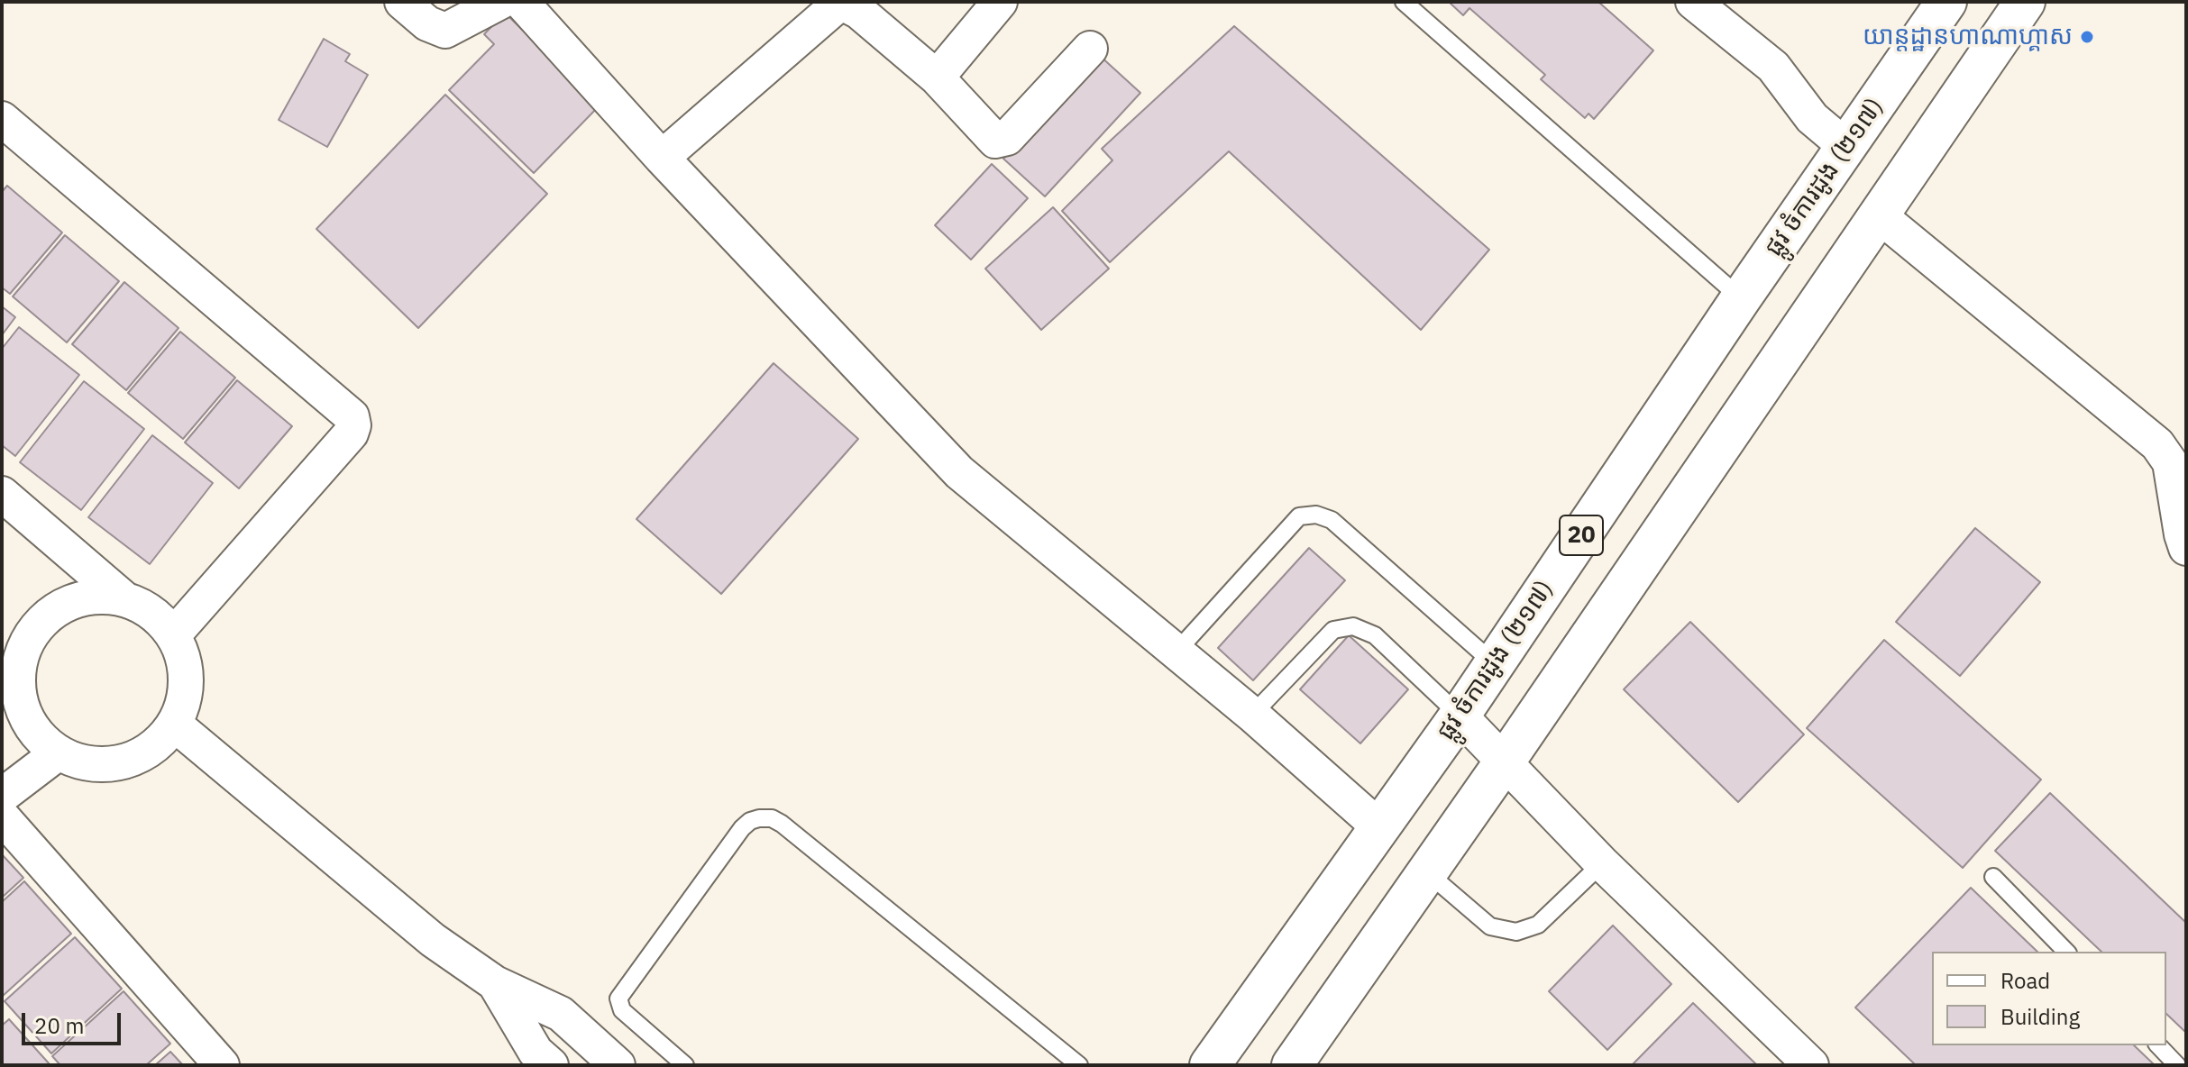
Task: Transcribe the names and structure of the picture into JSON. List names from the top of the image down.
{
  "streets": {
    "main road": ["ផ្លូវ ចំការដូង (២១៧)", "20"]
  },
  "places": ["យាន្ដដ្ឋានហាណាហ្គាស"],
  "legend": ["Road", "Building"],
  "scale_bar": "20 m"
}
